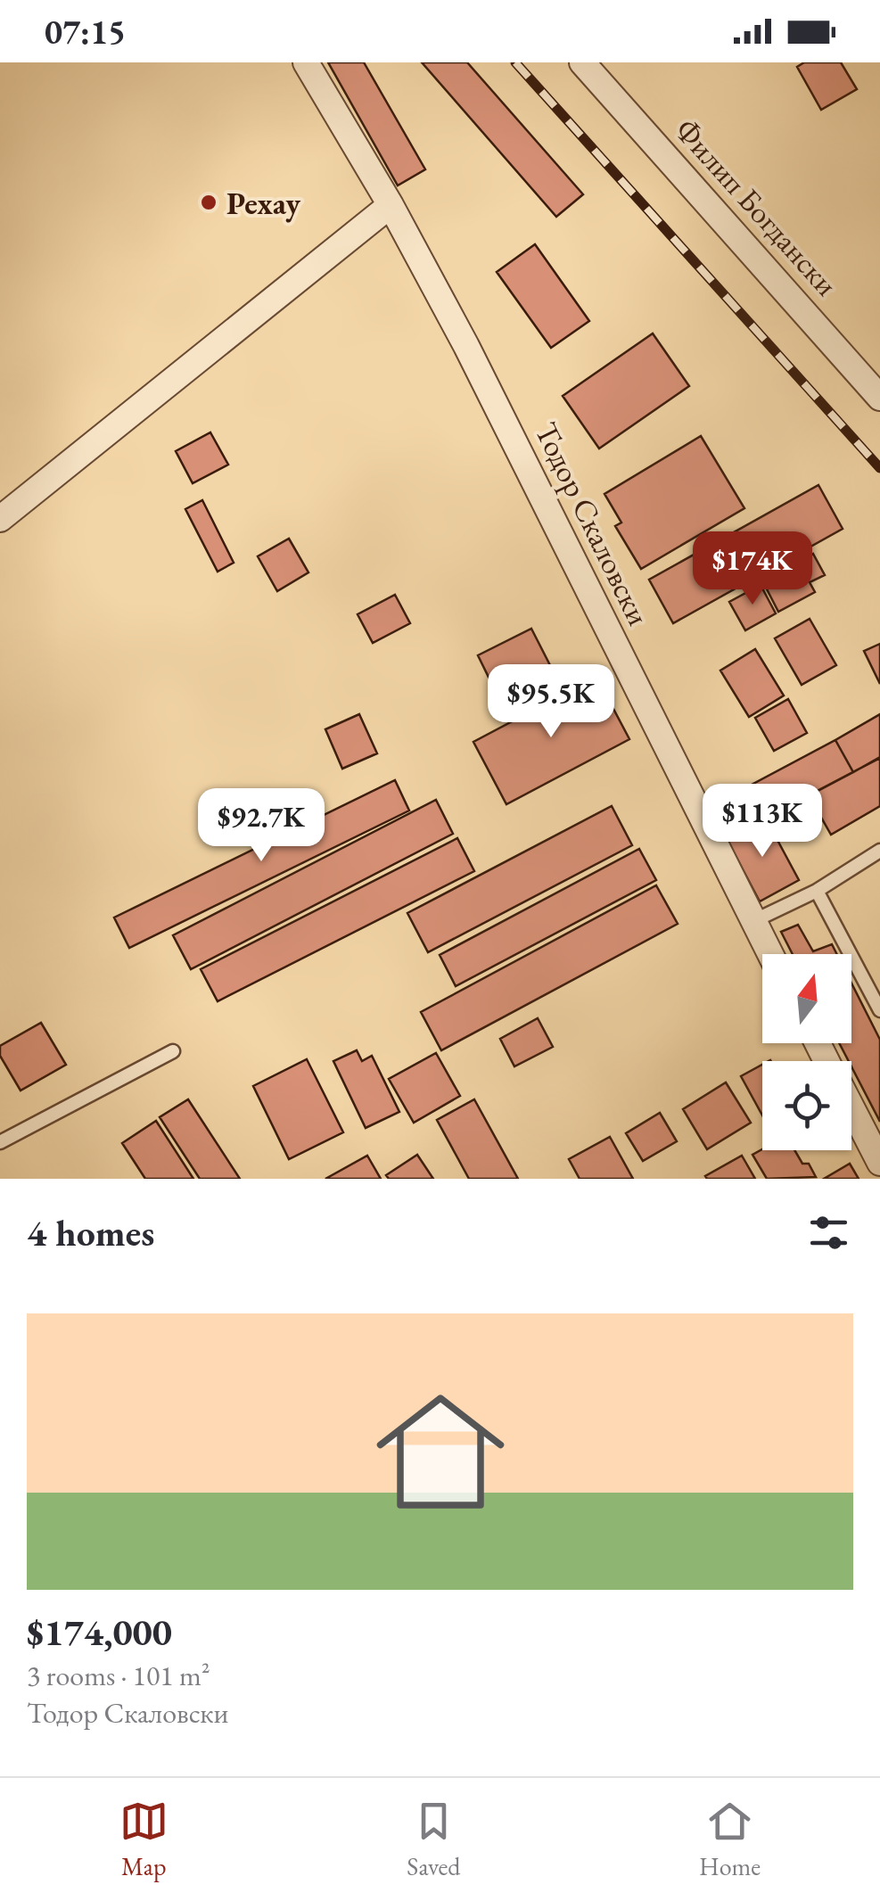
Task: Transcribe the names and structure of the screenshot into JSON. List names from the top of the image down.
{
  "streets": {
    "street": ["Филип Богдански", "Тодор Скаловски"]
  },
  "places": ["Рехау"],
  "north": "top",
  "page": {
    "status": "07:15",
    "price": [
      "$174K",
      "$95.5K",
      "$113K",
      "$92.7K"
    ],
    "heading": "4 homes",
    "list": [
      {
        "name": "$174,000",
        "note": "3 rooms · 101 m² · Тодор Скаловски"
      }
    ],
    "tabs": ["Map", "Saved", "Home"]
  }
}
